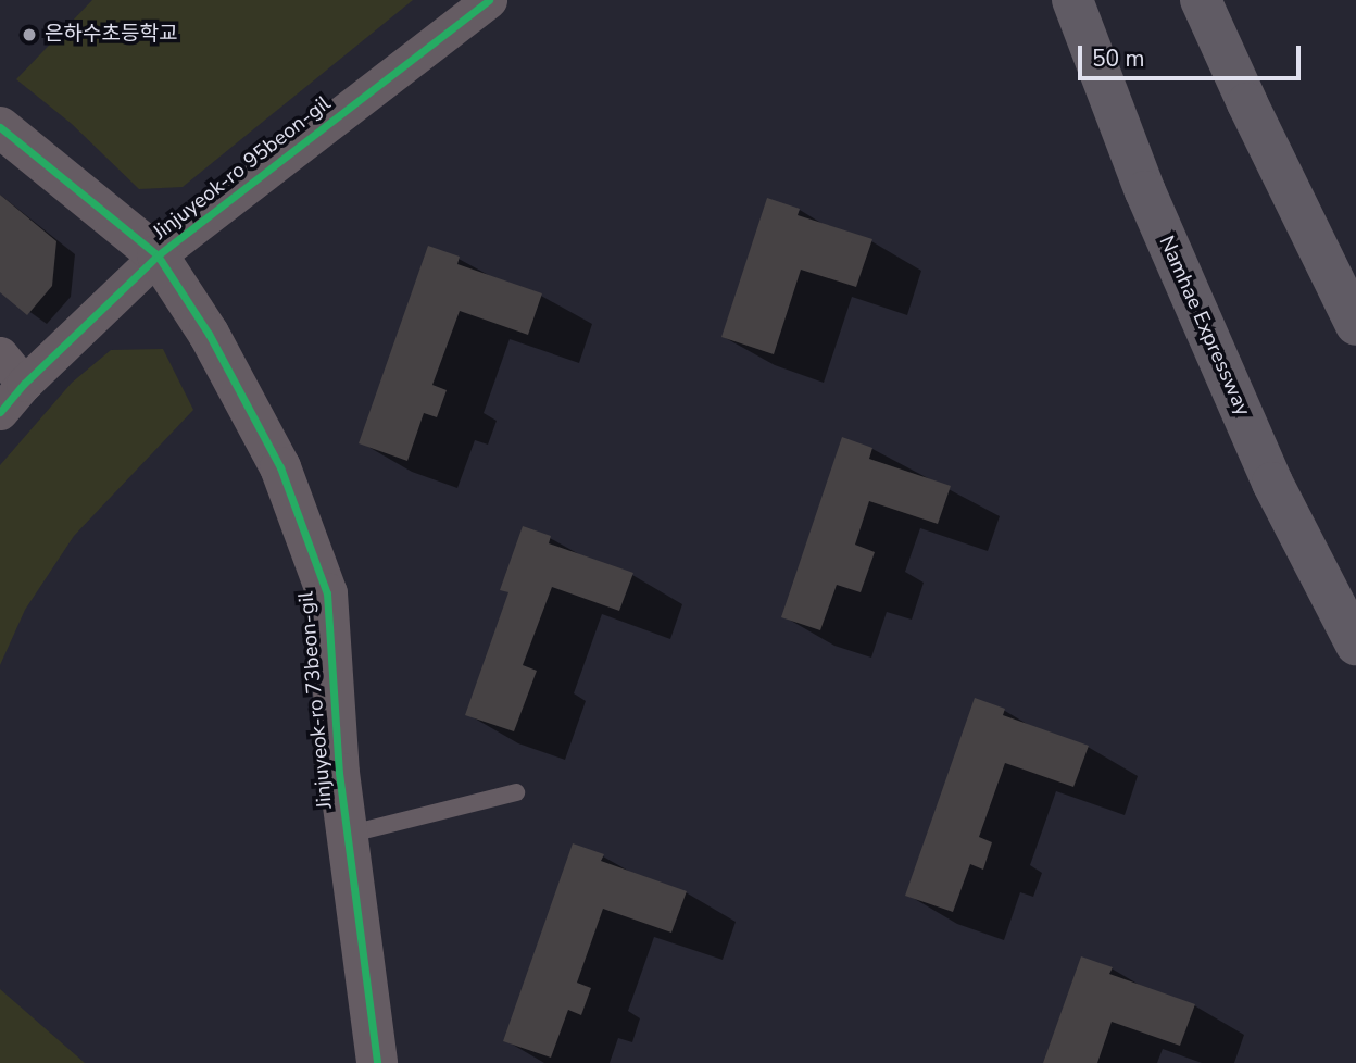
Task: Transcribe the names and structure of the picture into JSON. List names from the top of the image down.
{
  "streets": {
    "highway": ["Namhae Expressway"],
    "street": ["Jinjuyeok-ro 95beon-gil", "Jinjuyeok-ro 73beon-gil"]
  },
  "crossings": [
    ["Jinjuyeok-ro 95beon-gil", "Jinjuyeok-ro 73beon-gil"]
  ],
  "places": ["은하수초등학교"],
  "scale_bar": "50 m"
}
